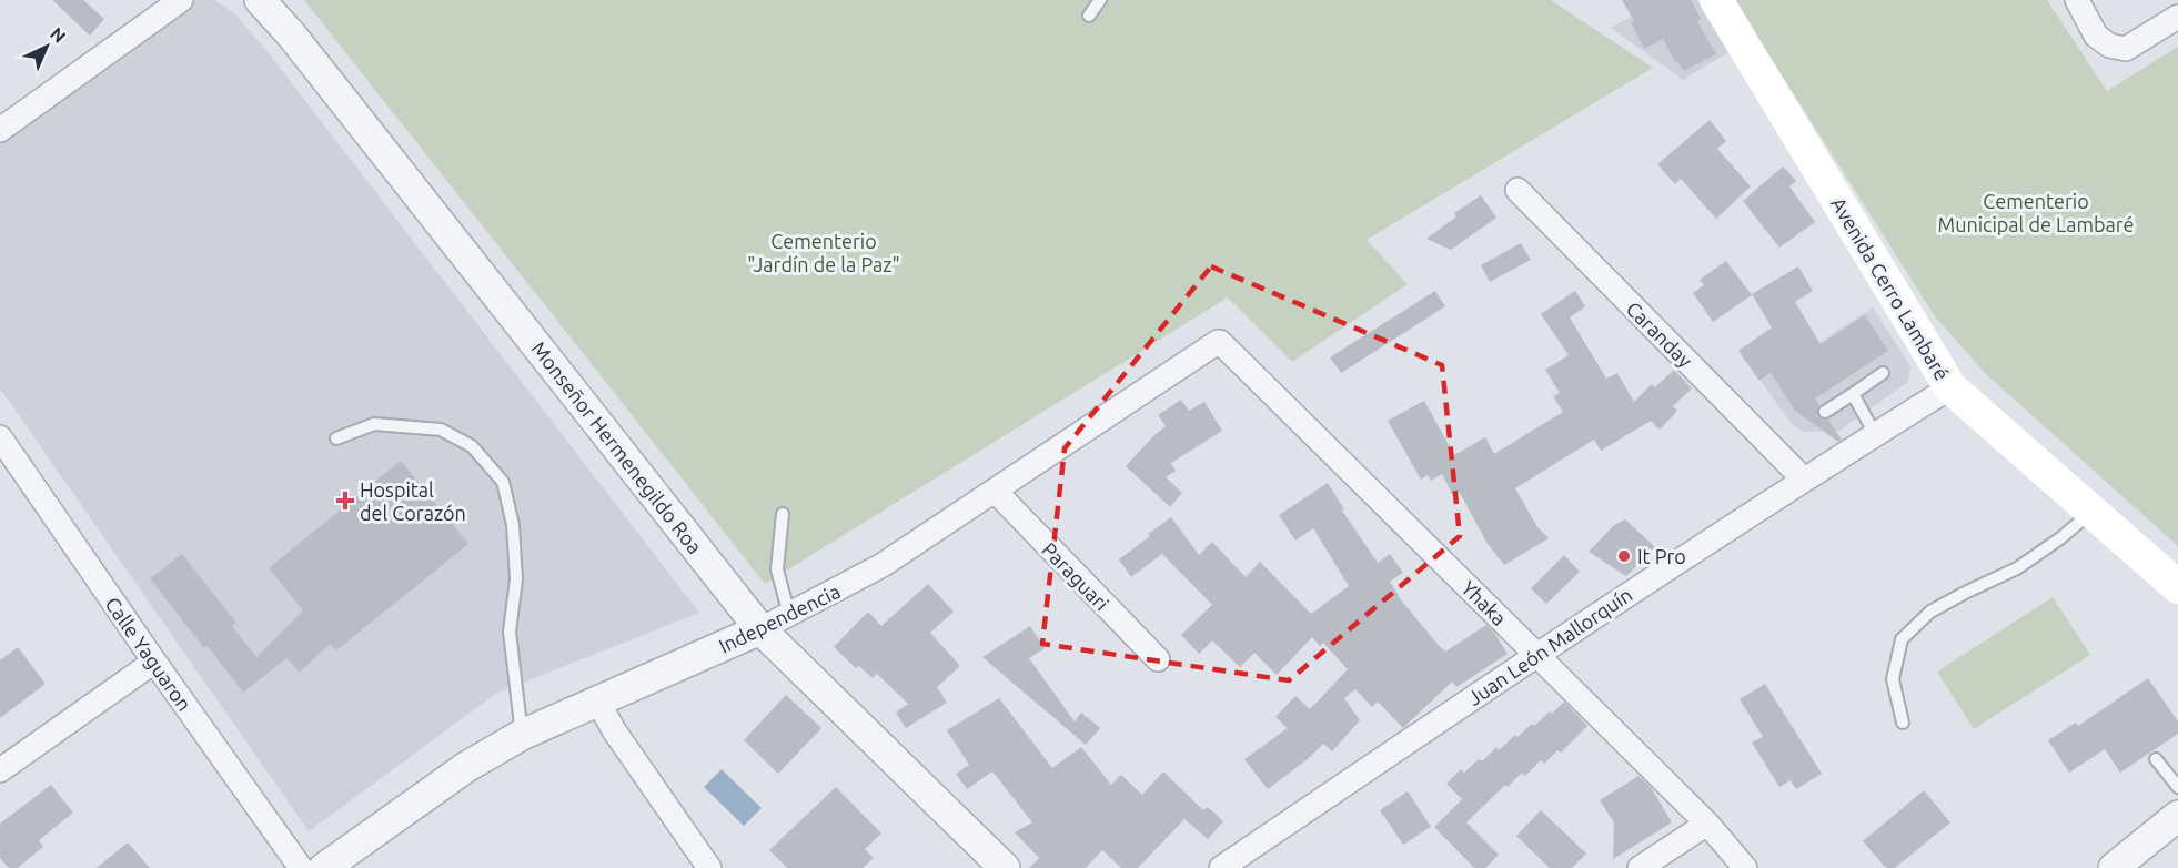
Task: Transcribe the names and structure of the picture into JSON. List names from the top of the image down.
{
  "streets": {
    "main road": ["Avenida Cerro Lambaré"],
    "street": [
      "Caranday",
      "Monseñor Hermenegildo Roa",
      "Paraguari",
      "Yhaka",
      "Independencia",
      "Juan León Mallorquín",
      "Calle Yaguaron"
    ]
  },
  "crossings": [
    ["Avenida Cerro Lambaré", "Juan León Mallorquín"],
    ["Caranday", "Juan León Mallorquín"],
    ["Monseñor Hermenegildo Roa", "Independencia"],
    ["Paraguari", "Independencia"],
    ["Yhaka", "Independencia"],
    ["Yhaka", "Juan León Mallorquín"]
  ],
  "parks": ["Cementerio Municipal de Lambaré", "Cementerio \"Jardín de la Paz\""],
  "places": {
    "health": ["Hospital del Corazón"],
    "other": ["It Pro"]
  },
  "north": "top right"
}
